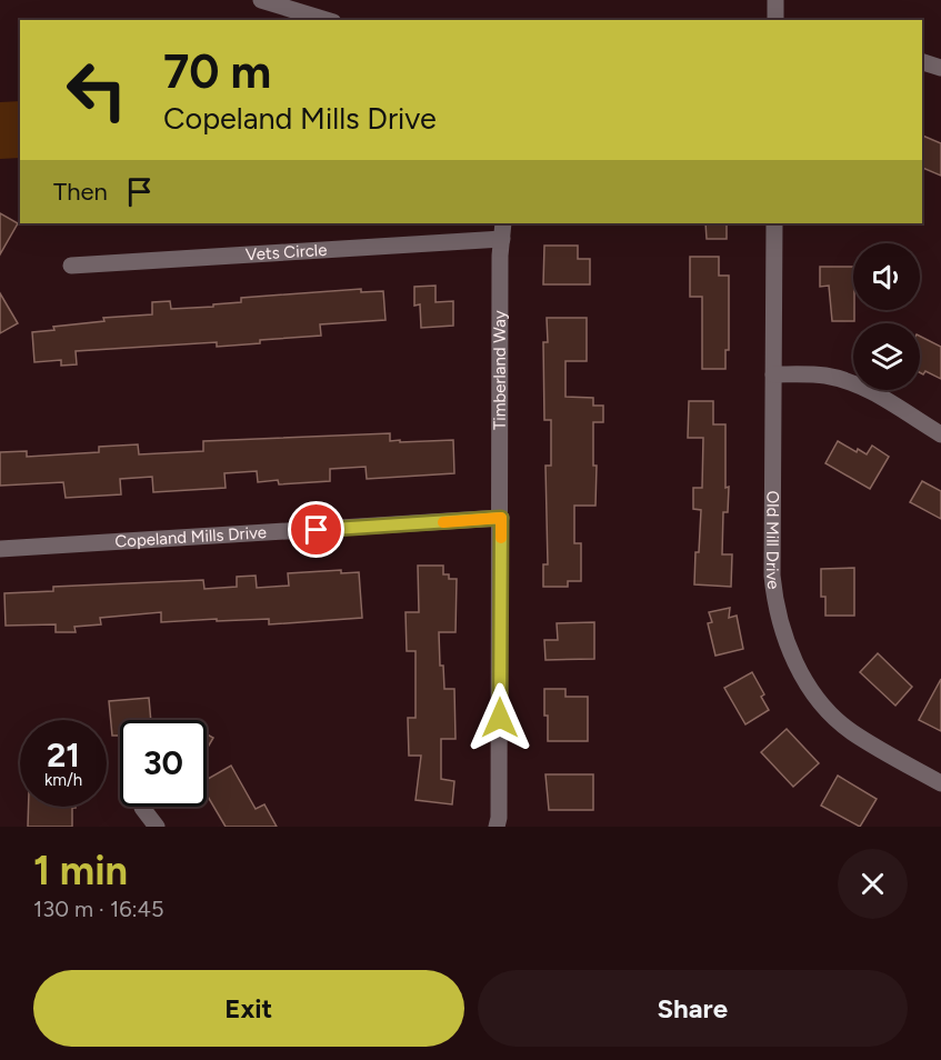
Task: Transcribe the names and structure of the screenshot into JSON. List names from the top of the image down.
{
  "streets": {
    "street": [
      "Vets Circle",
      "Timberland Way",
      "Copeland Mills Drive",
      "Old Mill Drive"
    ]
  },
  "crossings": [
    ["Vets Circle", "Timberland Way"],
    ["Timberland Way", "Copeland Mills Drive"]
  ],
  "page": {
    "turn": ["70 m", "Copeland Mills Drive"],
    "then": "Then",
    "speed": "21 km/h",
    "limit": "30",
    "heading": ["1 min", "130 m · 16:45"],
    "buttons": ["Exit", "Share"]
  }
}
